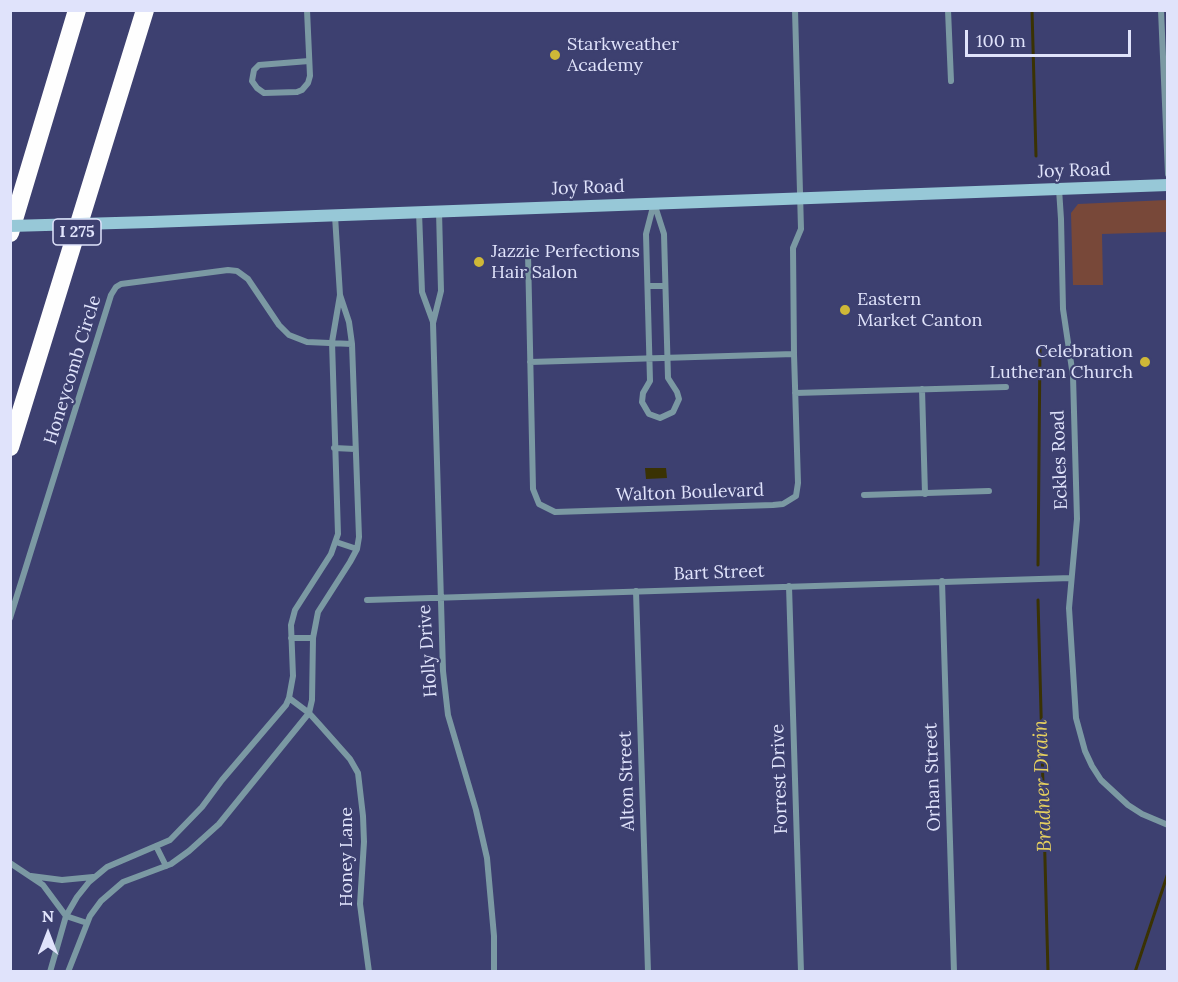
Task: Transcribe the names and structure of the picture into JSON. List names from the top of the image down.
{
  "streets": {
    "highway": ["I 275"],
    "street": [
      "Joy Road",
      "Honeycomb Circle",
      "Eckles Road",
      "Walton Boulevard",
      "Bart Street",
      "Holly Drive",
      "Orhan Street",
      "Forrest Drive",
      "Alton Street",
      "Honey Lane"
    ]
  },
  "crossings": [
    ["Joy Road", "Eckles Road"],
    ["Joy Road", "Walton Boulevard"],
    ["Joy Road", "Holly Drive"],
    ["Eckles Road", "Bart Street"],
    ["Bart Street", "Holly Drive"],
    ["Bart Street", "Orhan Street"],
    ["Bart Street", "Forrest Drive"],
    ["Bart Street", "Alton Street"]
  ],
  "water": ["Bradner Drain"],
  "places": [
    "Starkweather Academy",
    "Jazzie Perfections Hair Salon",
    "Eastern Market Canton",
    "Celebration Lutheran Church"
  ],
  "scale_bar": "100 m",
  "north": "top"
}
